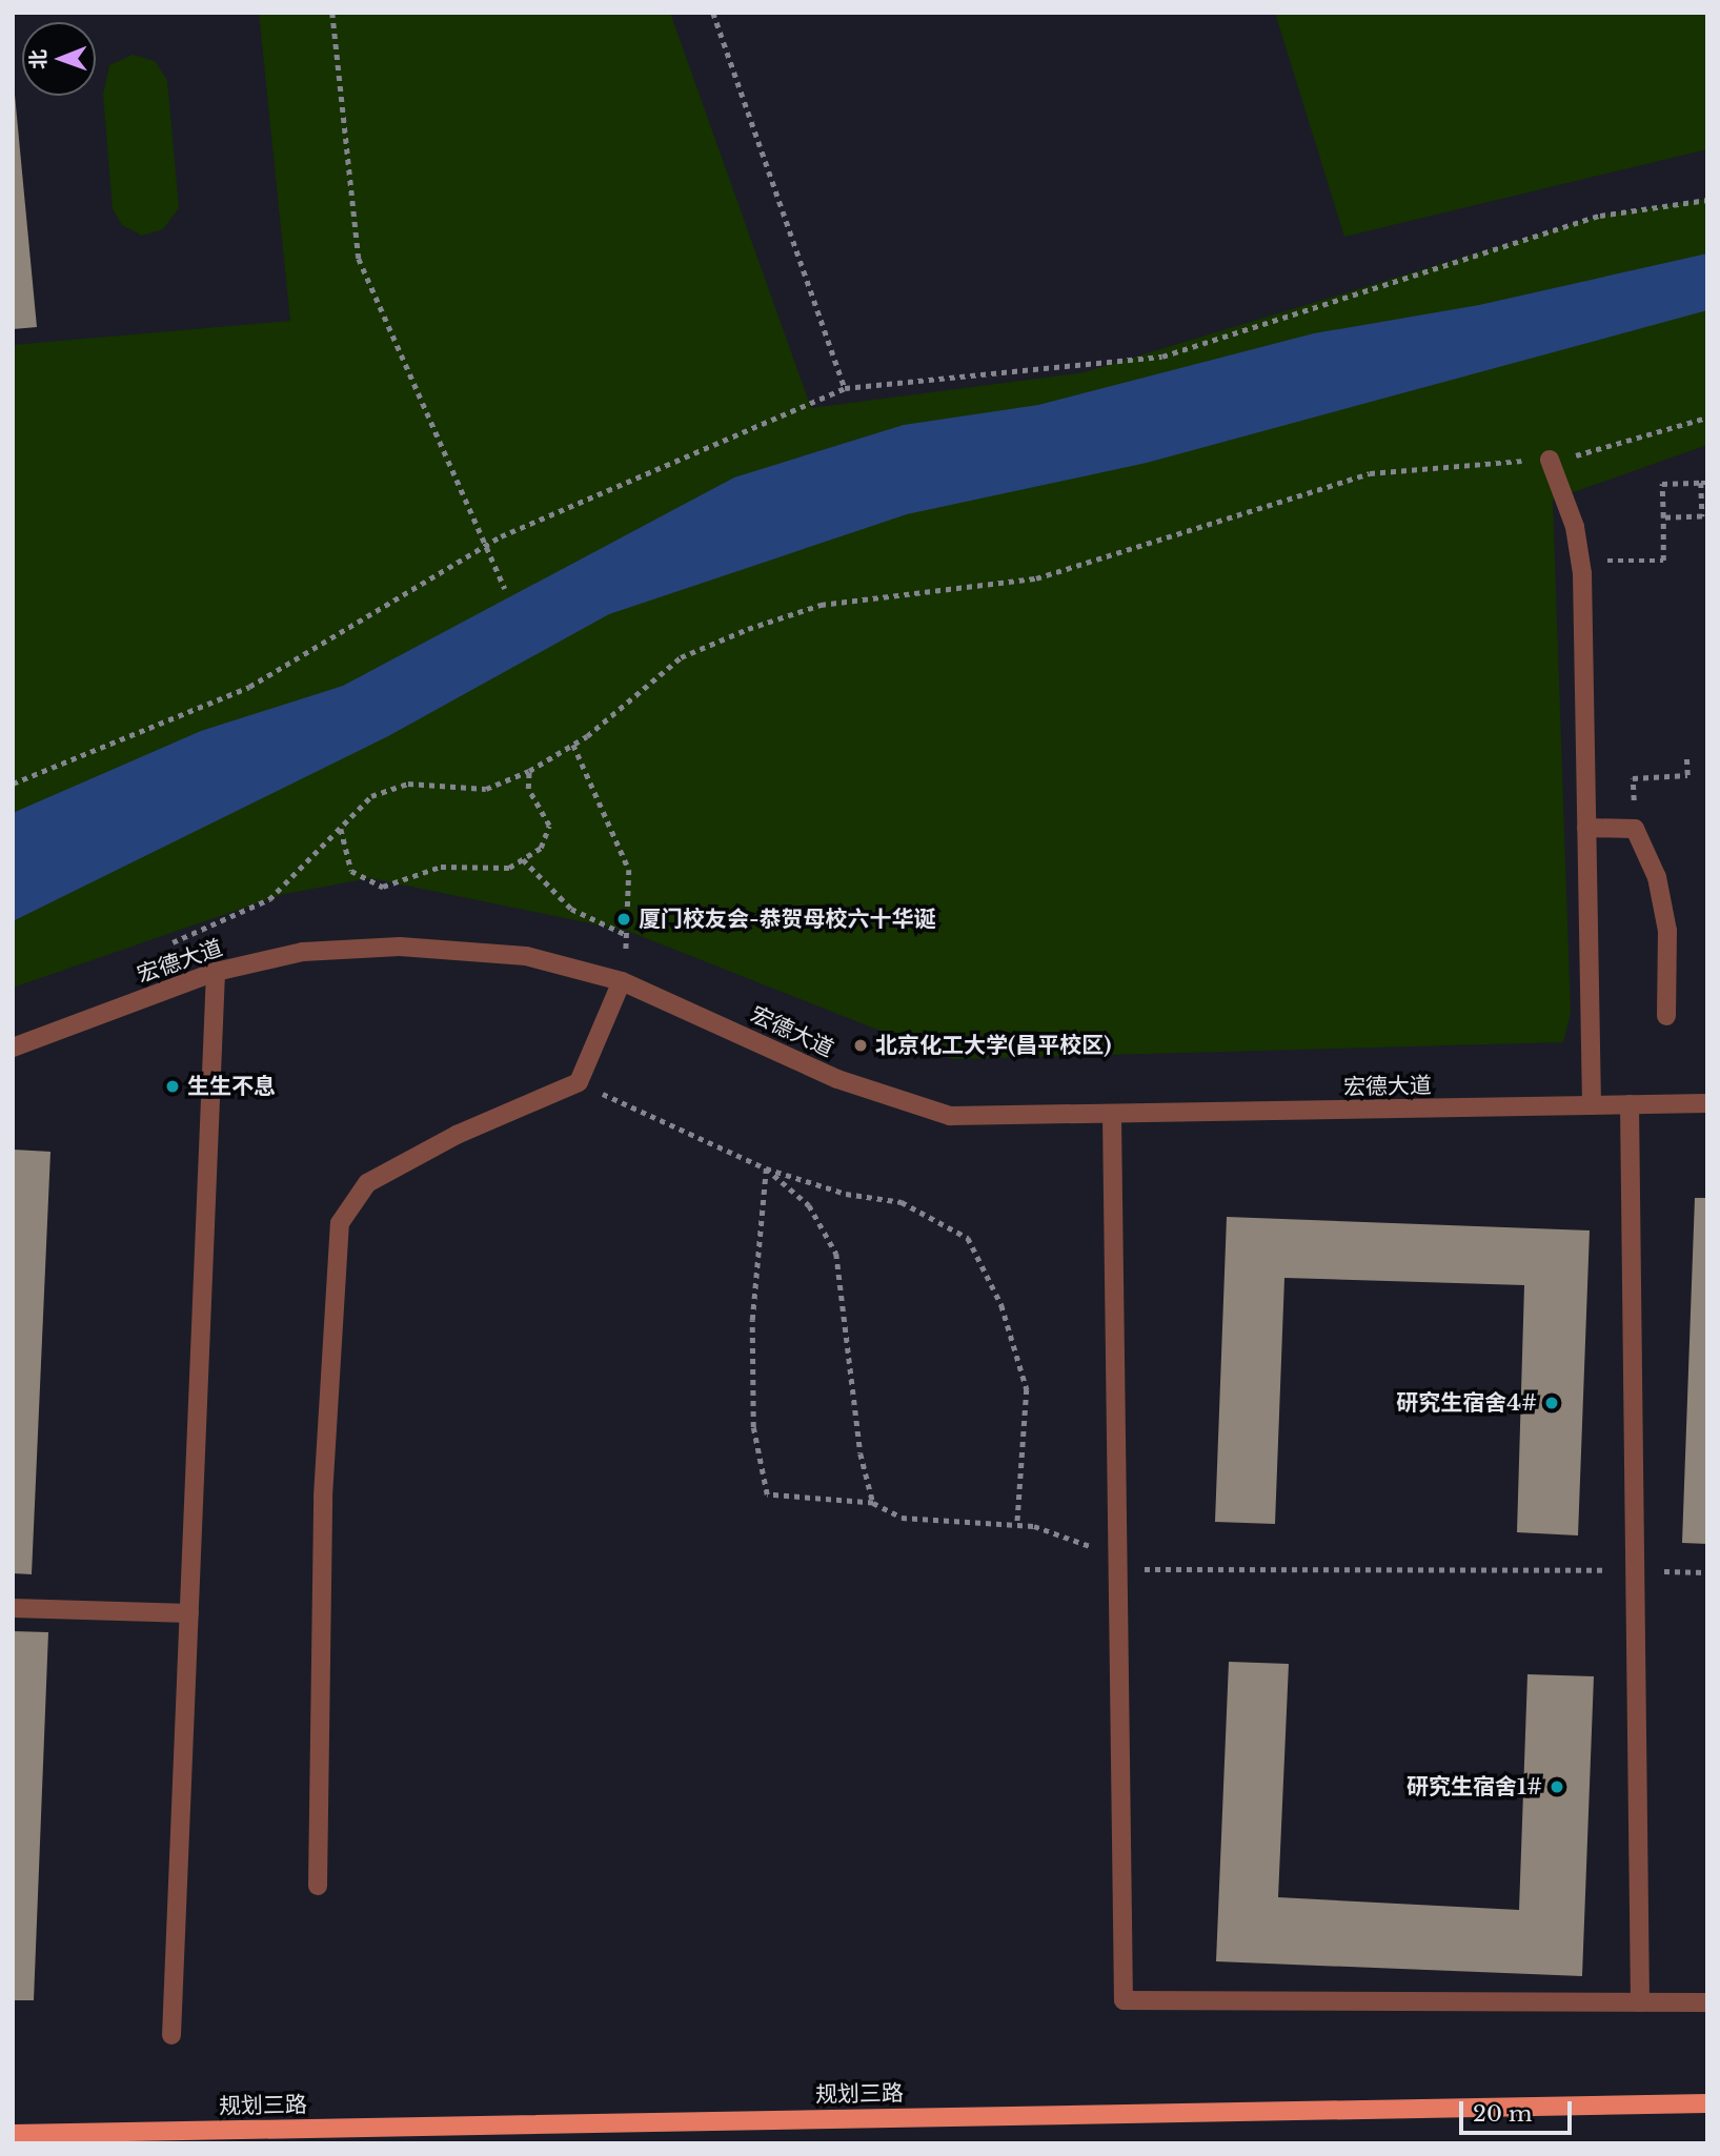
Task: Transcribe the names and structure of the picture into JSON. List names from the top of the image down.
{
  "streets": {
    "main road": ["规划三路"],
    "street": ["宏德大道"]
  },
  "places": [
    "厦门校友会-恭贺母校六十华诞",
    "北京化工大学(昌平校区)",
    "生生不息",
    "研究生宿舍4#",
    "研究生宿舍1#"
  ],
  "scale_bar": "20 m",
  "north": "left"
}
